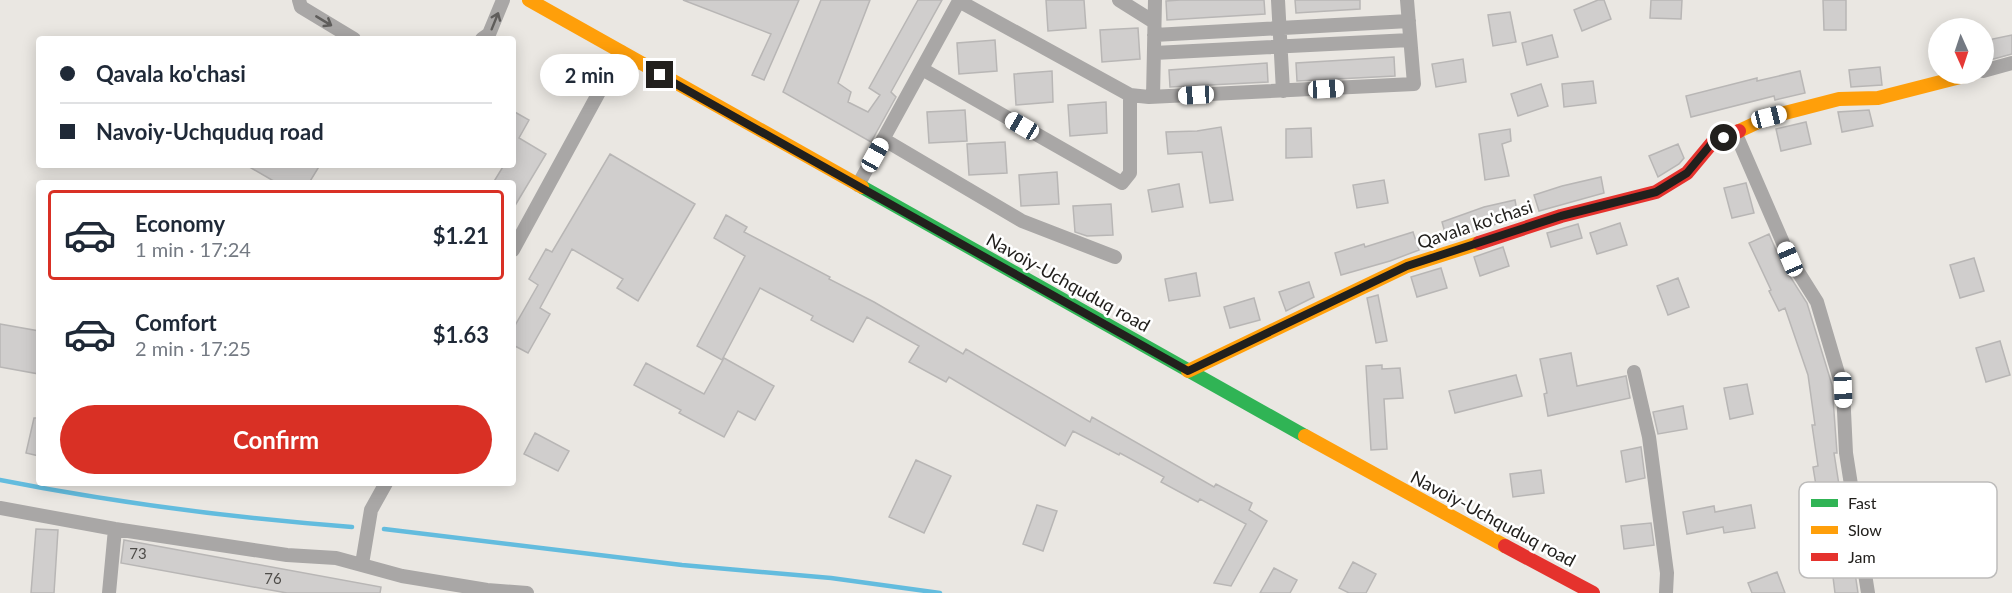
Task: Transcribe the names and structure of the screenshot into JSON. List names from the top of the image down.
{
  "streets": {
    "main road": ["Qavala ko'chasi", "Navoiy-Uchquduq road"]
  },
  "crossings": [
    ["Qavala ko'chasi", "Navoiy-Uchquduq road"]
  ],
  "house_numbers": ["73", "76"],
  "legend": ["Fast", "Slow", "Jam"],
  "north": "bottom",
  "page": {
    "banner": ["Qavala ko'chasi", "Navoiy-Uchquduq road"],
    "bubble": "2 min",
    "list": [
      {
        "name": "Economy",
        "note": "1 min · 17:24",
        "value": "$1.21"
      },
      {
        "name": "Comfort",
        "note": "2 min · 17:25",
        "value": "$1.63"
      }
    ],
    "buttons": "Confirm"
  }
}
